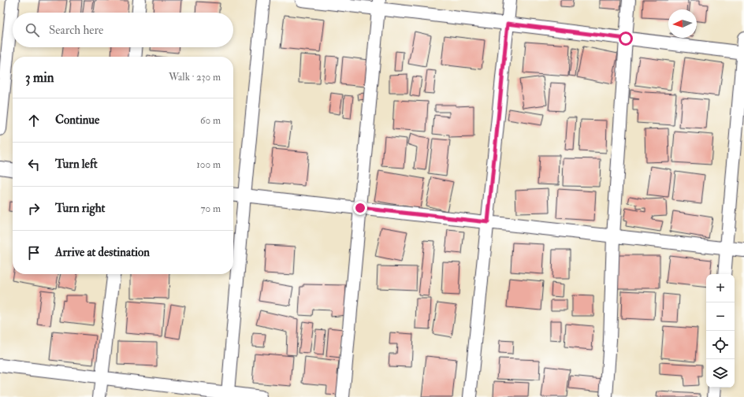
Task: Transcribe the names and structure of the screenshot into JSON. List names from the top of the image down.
{
  "north": "left",
  "page": {
    "search": "Search here",
    "heading": ["3 min", "Walk · 230 m"],
    "list": [
      ["Continue", "60 m"],
      ["Turn left", "100 m"],
      ["Turn right", "70 m"],
      "Arrive at destination"
    ],
    "map_buttons": ["+", "−"]
  }
}
